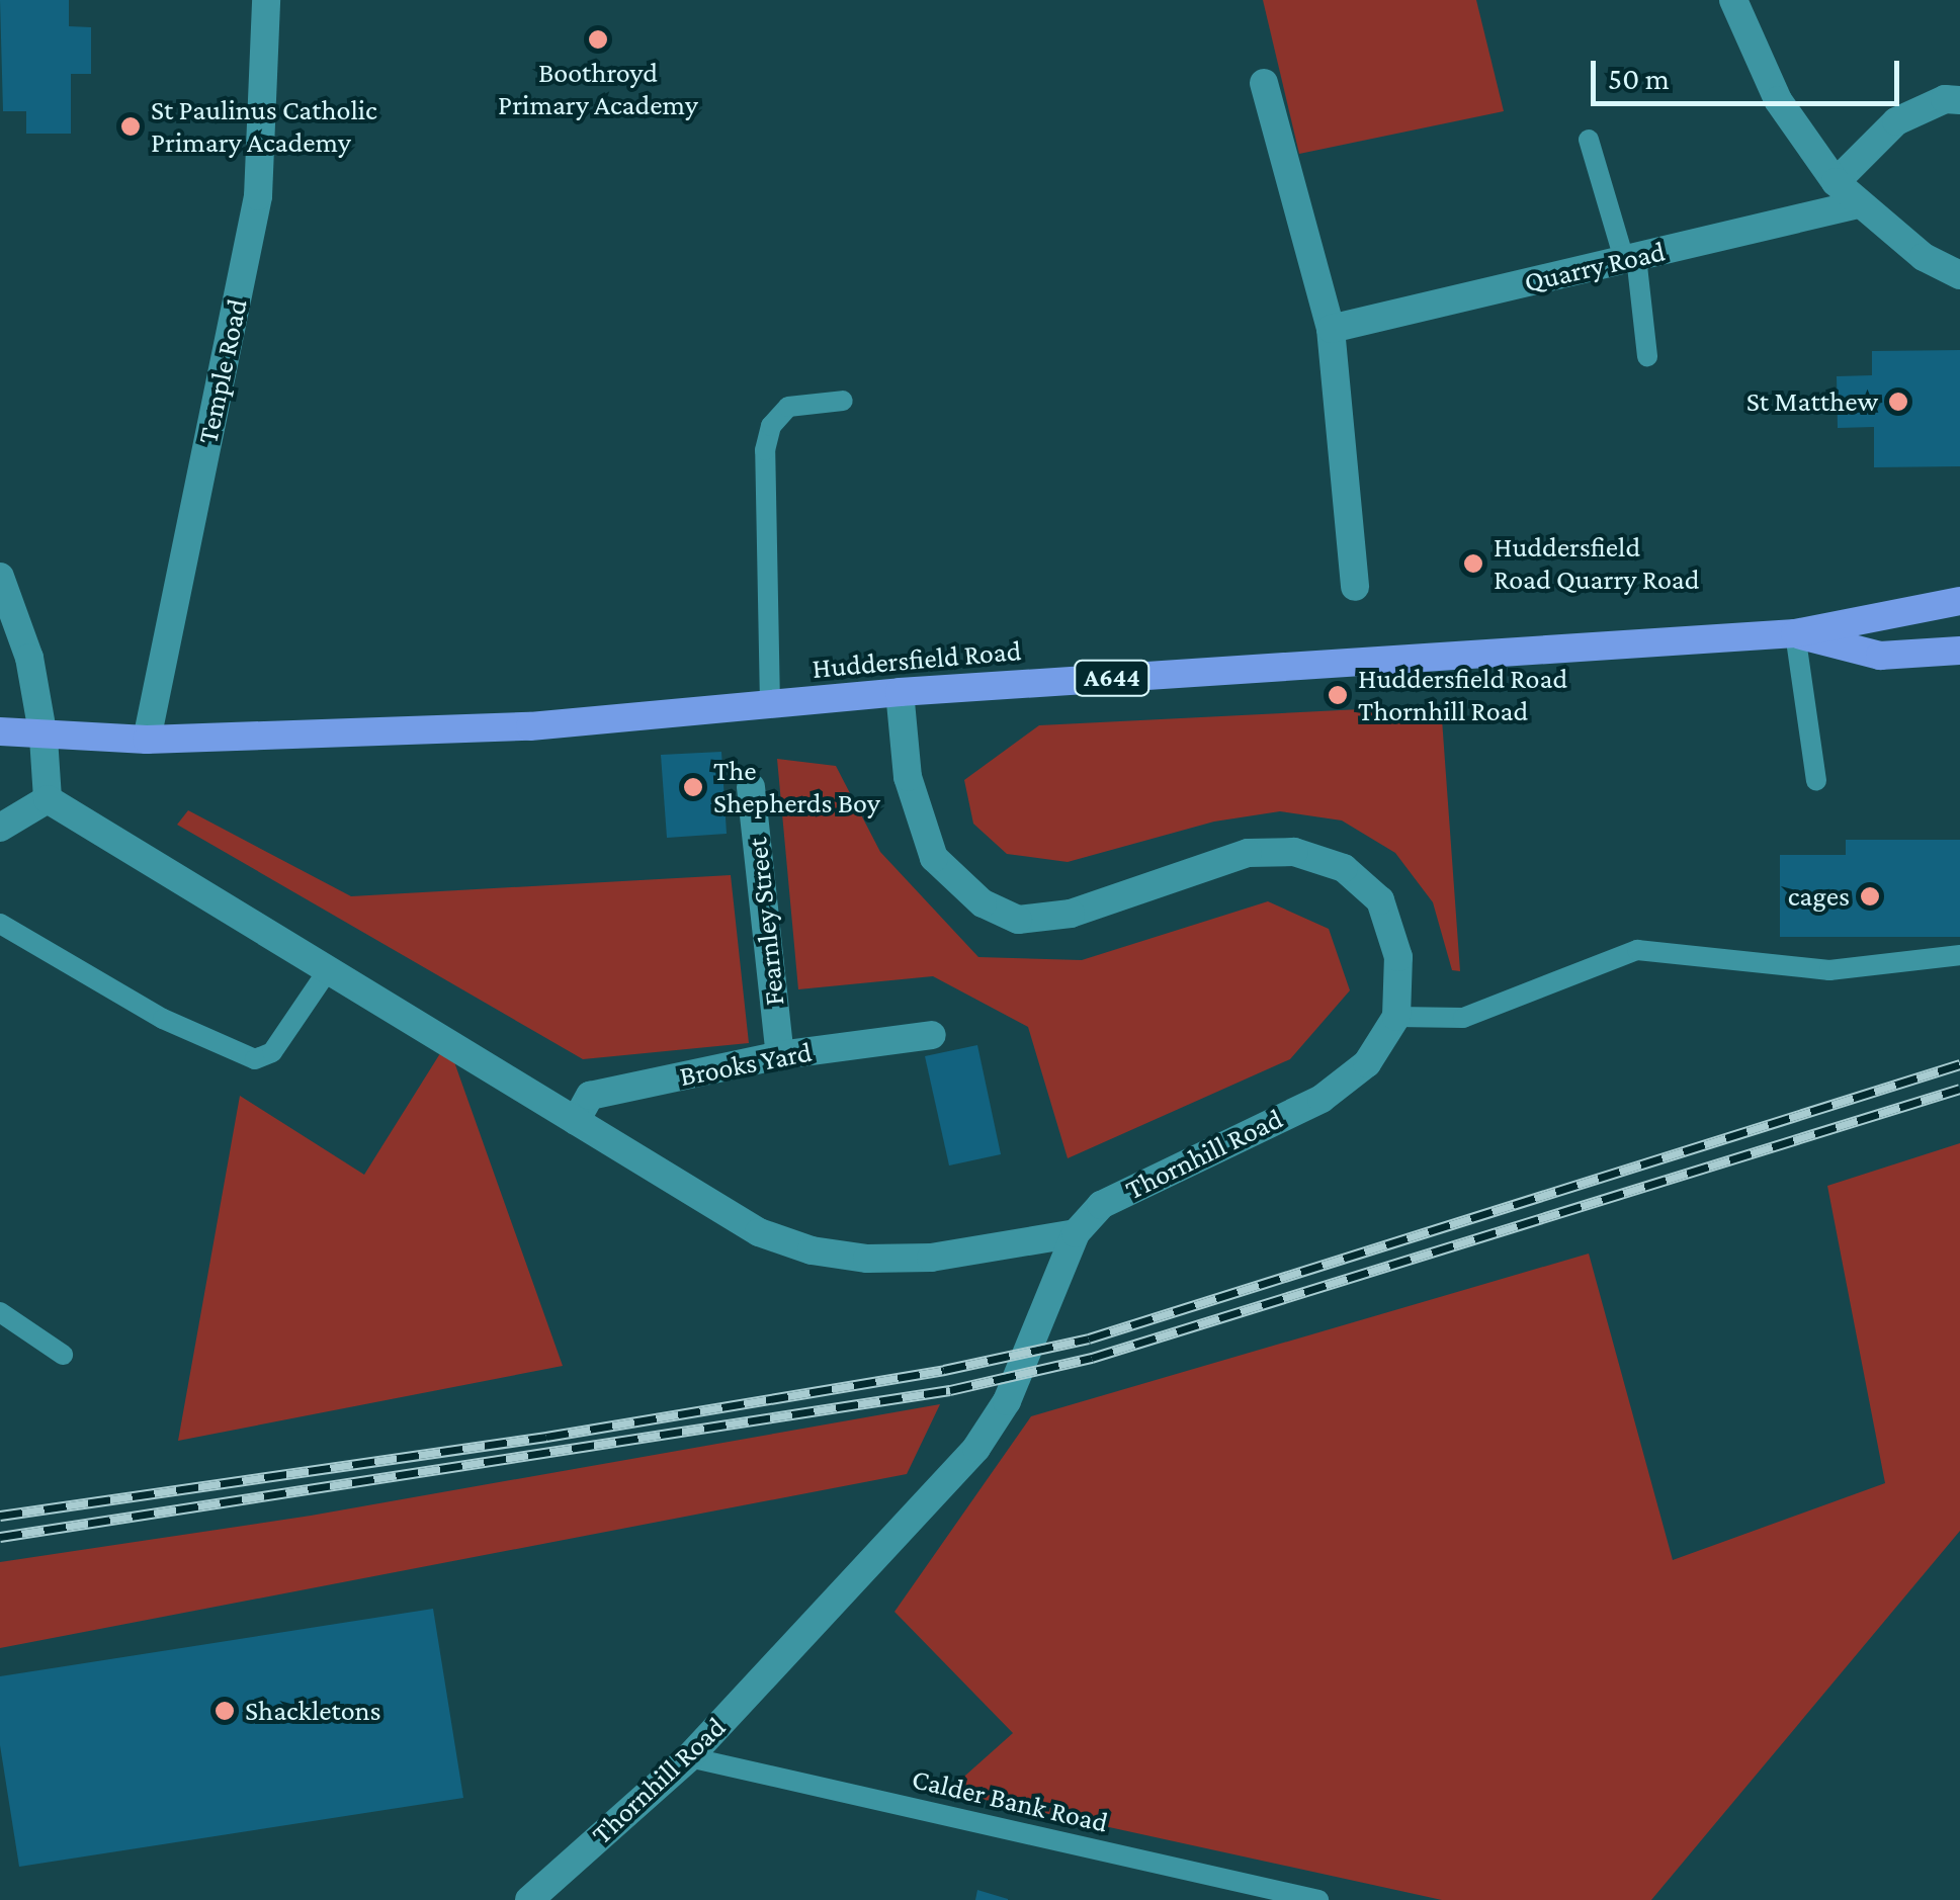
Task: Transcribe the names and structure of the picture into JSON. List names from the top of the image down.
{
  "streets": {
    "highway": ["Huddersfield Road", "A644"],
    "main road": [
      "Quarry Road",
      "Temple Road",
      "Fearnley Street",
      "Brooks Yard",
      "Thornhill Road"
    ],
    "lane": ["Calder Bank Road"]
  },
  "crossings": [
    ["Temple Road", "Huddersfield Road"],
    ["Fearnley Street", "Brooks Yard"],
    ["Thornhill Road", "Calder Bank Road"]
  ],
  "places": [
    "Boothroyd Primary Academy",
    "St Paulinus Catholic Primary Academy",
    "St Matthew",
    "Huddersfield Road Quarry Road",
    "Huddersfield Road Thornhill Road",
    "The Shepherds Boy",
    "cages",
    "Shackletons"
  ],
  "scale_bar": "50 m"
}
